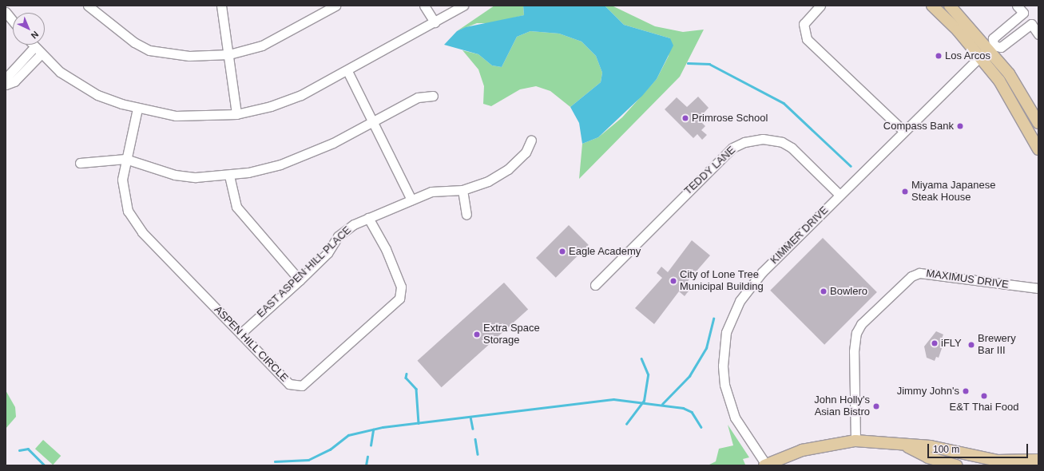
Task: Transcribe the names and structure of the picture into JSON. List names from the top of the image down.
{
  "streets": {
    "street": [
      "TEDDY LANE",
      "KIMMER DRIVE",
      "EAST ASPEN HILL PLACE",
      "MAXIMUS DRIVE",
      "ASPEN HILL CIRCLE"
    ]
  },
  "crossings": [
    ["TEDDY LANE", "KIMMER DRIVE"],
    ["EAST ASPEN HILL PLACE", "ASPEN HILL CIRCLE"]
  ],
  "places": [
    "Los Arcos",
    "Primrose School",
    "Compass Bank",
    "Miyama Japanese Steak House",
    "Eagle Academy",
    "City of Lone Tree Municipal Building",
    "Bowlero",
    "Extra Space Storage",
    "iFLY",
    "Brewery Bar III",
    "Jimmy John's",
    "E&T Thai Food",
    "John Holly's Asian Bistro"
  ],
  "scale_bar": "100 m",
  "north": "bottom right"
}
